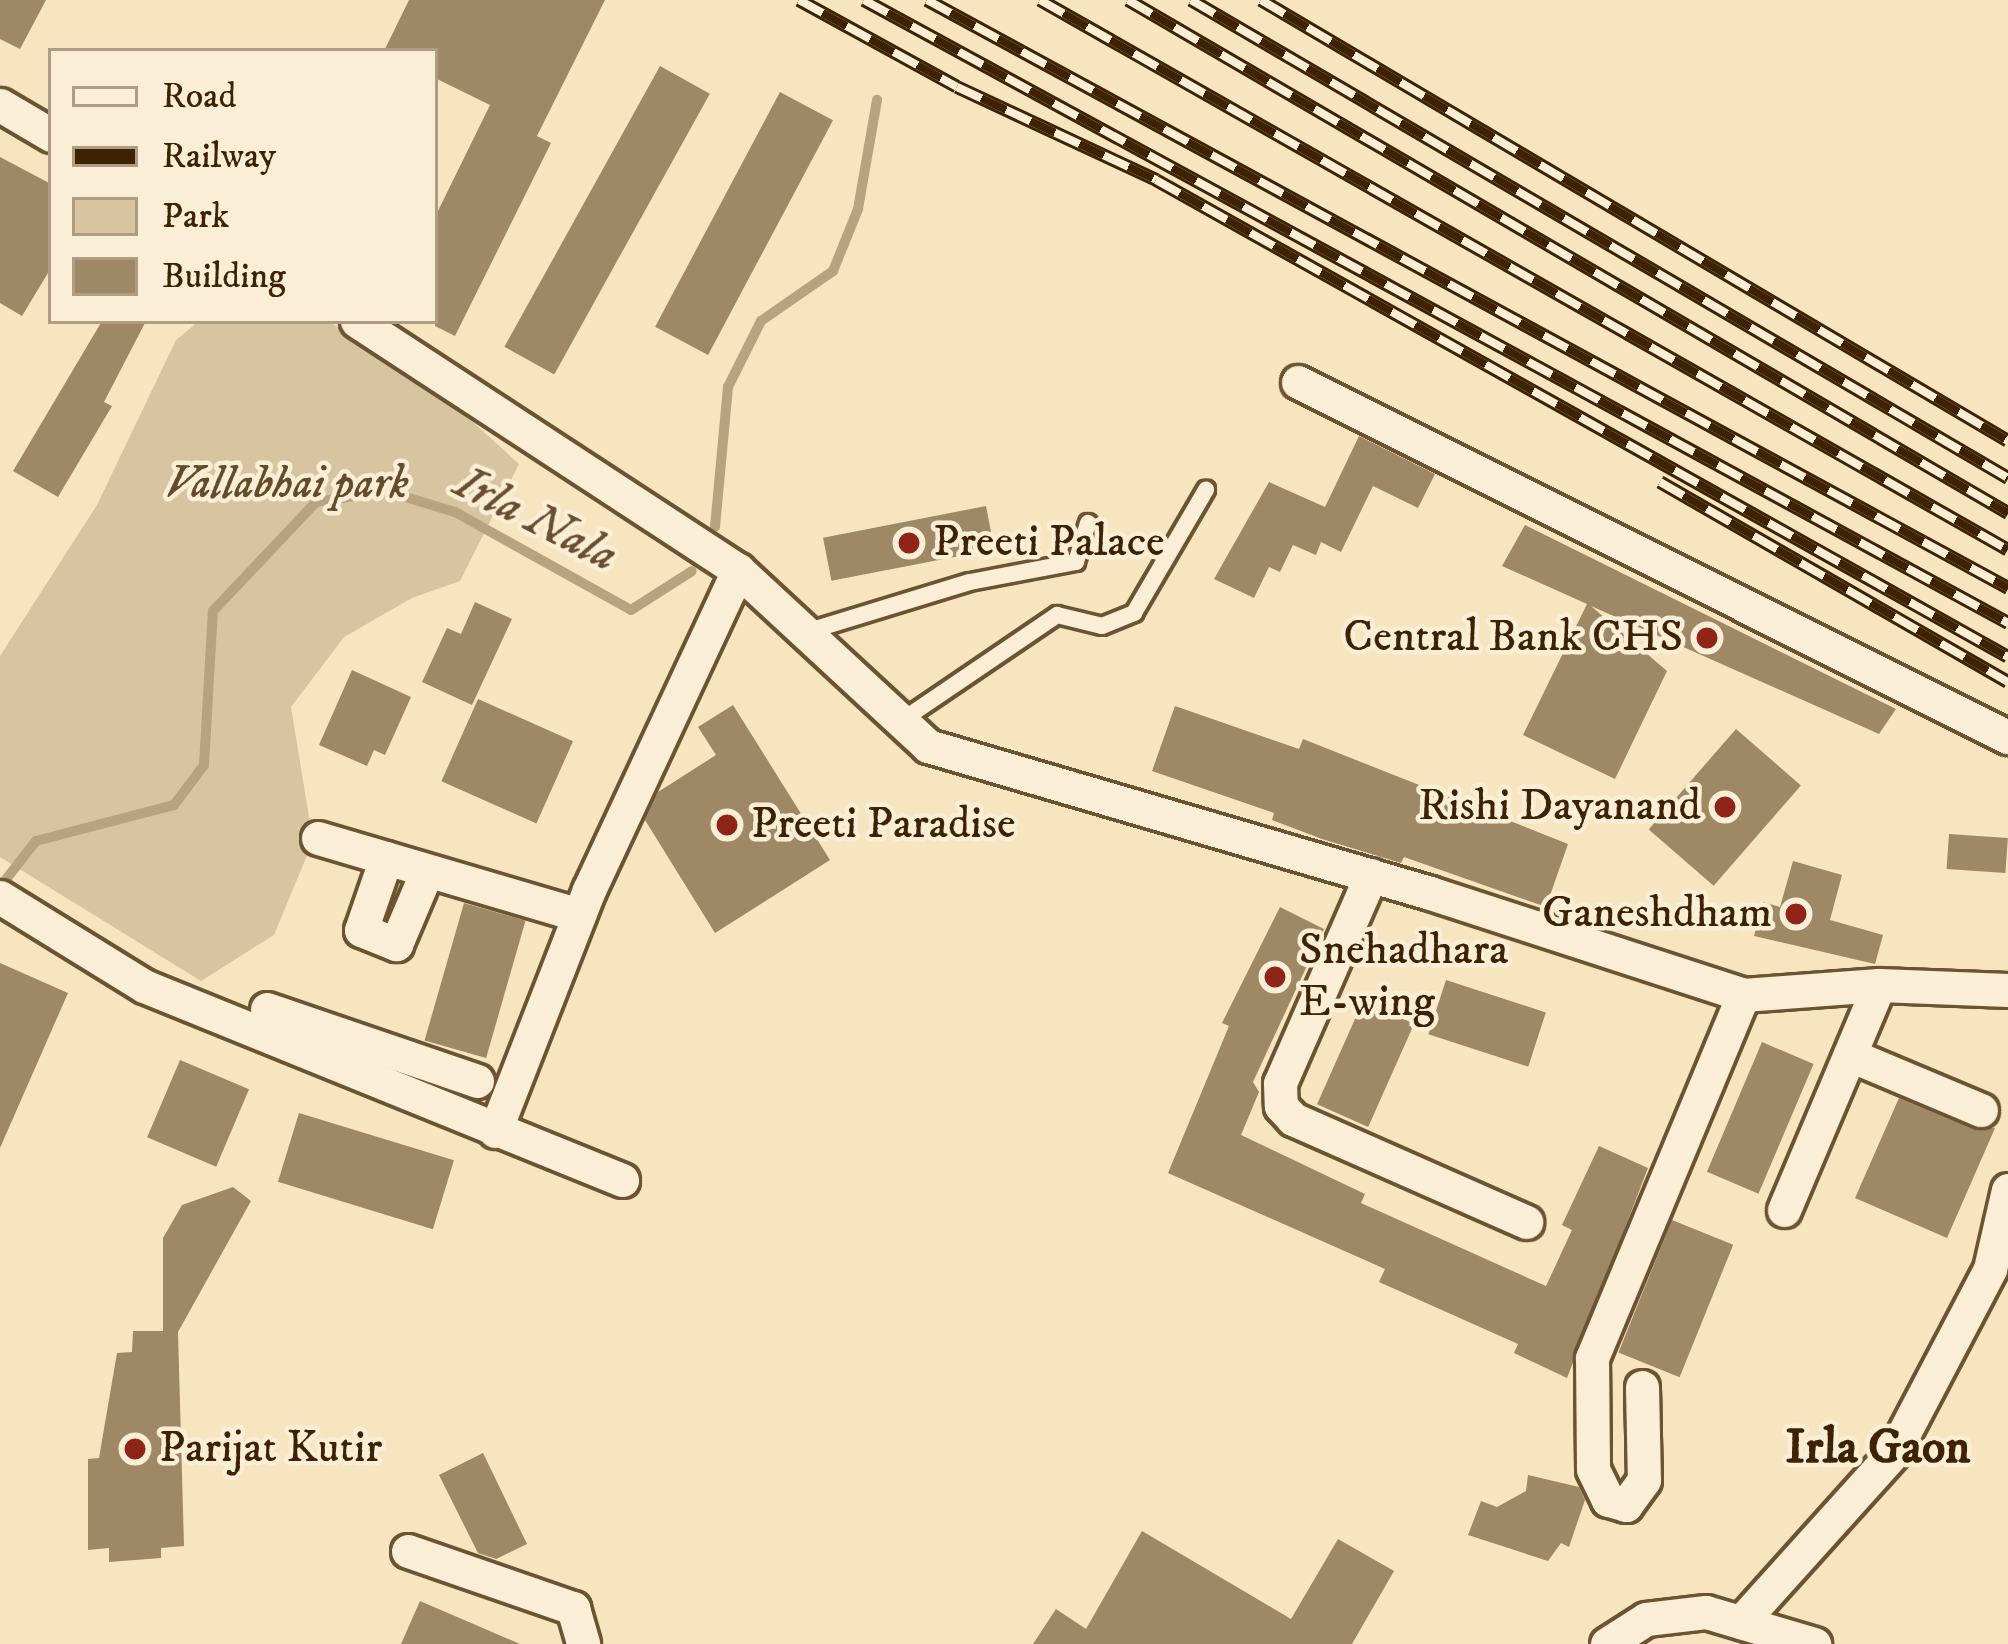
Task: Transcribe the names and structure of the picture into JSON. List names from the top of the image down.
{
  "districts": ["Irla Gaon"],
  "water": ["Irla Nala"],
  "parks": ["Vallabhai park"],
  "places": [
    "Preeti Palace",
    "Central Bank CHS",
    "Rishi Dayanand",
    "Preeti Paradise",
    "Ganeshdham",
    "Snehadhara E-wing",
    "Parijat Kutir"
  ],
  "legend": [
    "Road",
    "Railway",
    "Park",
    "Building"
  ]
}
